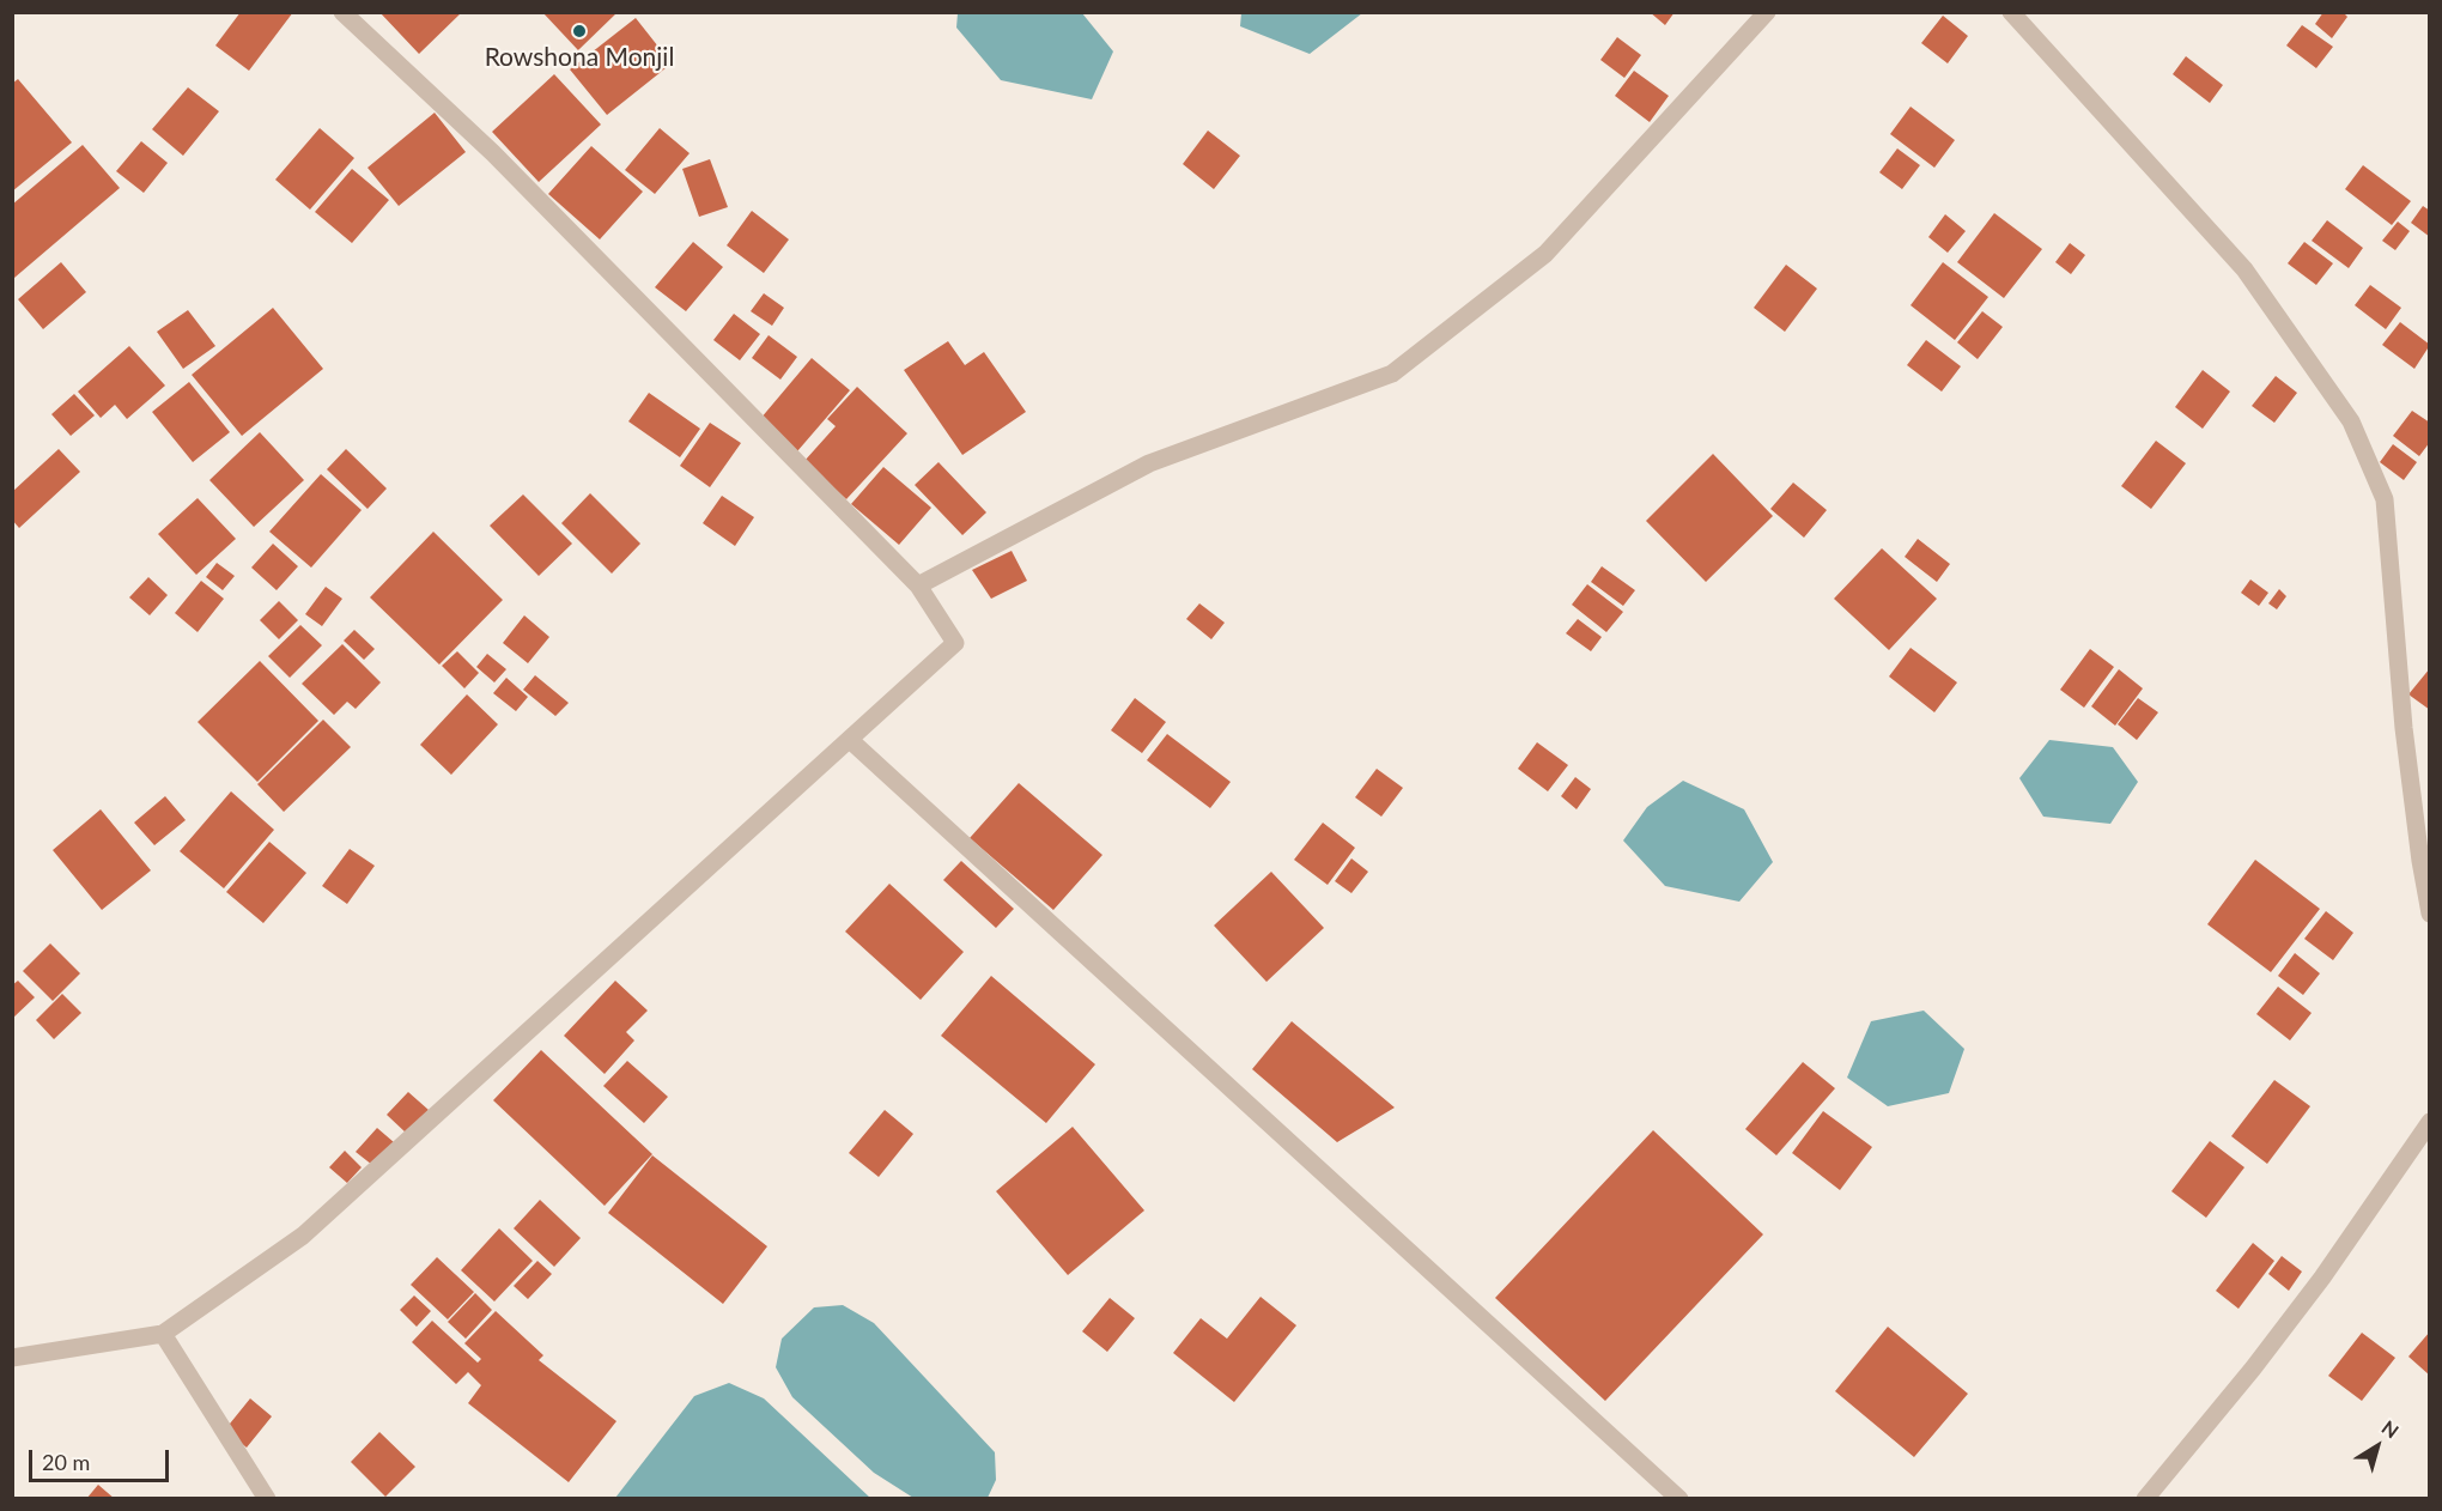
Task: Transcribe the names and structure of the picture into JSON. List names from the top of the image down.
{
  "places": ["Rowshona Monjil"],
  "scale_bar": "20 m",
  "north": "top right"
}
